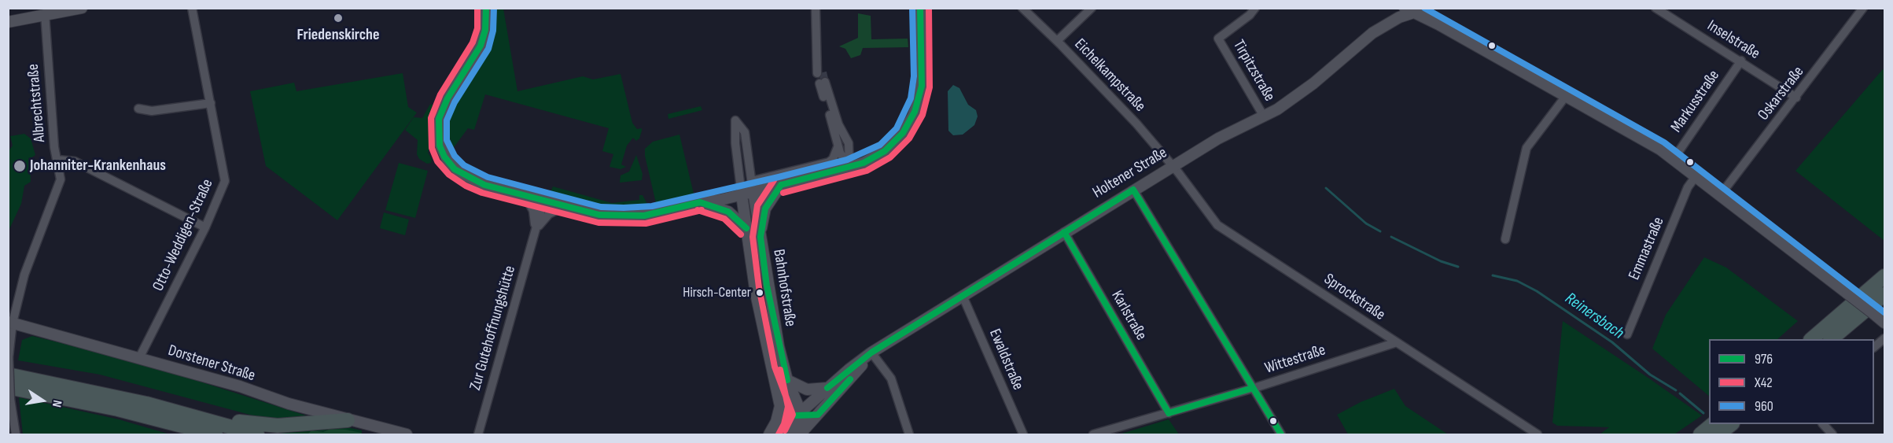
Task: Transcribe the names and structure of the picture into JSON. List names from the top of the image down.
{
  "streets": {
    "main road": ["Holtener Straße", "Bahnhofstraße", "Dorstener Straße"],
    "street": [
      "Inselstraße",
      "Tirpitzstraße",
      "Eichelkampstraße",
      "Oskarstraße",
      "Markusstraße",
      "Albrechtstraße",
      "Otto-Weddigen-Straße",
      "Emmastraße",
      "Sprockstraße",
      "Karlstraße",
      "Zur Gutehoffnungshütte",
      "Ewaldstraße",
      "Wittestraße"
    ]
  },
  "crossings": [
    ["Inselstraße", "Oskarstraße"],
    ["Inselstraße", "Markusstraße"],
    ["Tirpitzstraße", "Holtener Straße"],
    ["Eichelkampstraße", "Holtener Straße"],
    ["Eichelkampstraße", "Sprockstraße"],
    ["Albrechtstraße", "Dorstener Straße"],
    ["Holtener Straße", "Bahnhofstraße"],
    ["Holtener Straße", "Sprockstraße"],
    ["Holtener Straße", "Karlstraße"],
    ["Holtener Straße", "Ewaldstraße"],
    ["Otto-Weddigen-Straße", "Dorstener Straße"],
    ["Sprockstraße", "Wittestraße"],
    ["Karlstraße", "Wittestraße"]
  ],
  "water": ["Reinersbach"],
  "places": ["Friedenskirche", "Johanniter-Krankenhaus", "Hirsch-Center"],
  "lines": ["transit line 976", "transit line X42", "transit line 960"],
  "legend": ["976", "X42", "960"],
  "north": "right"
}
